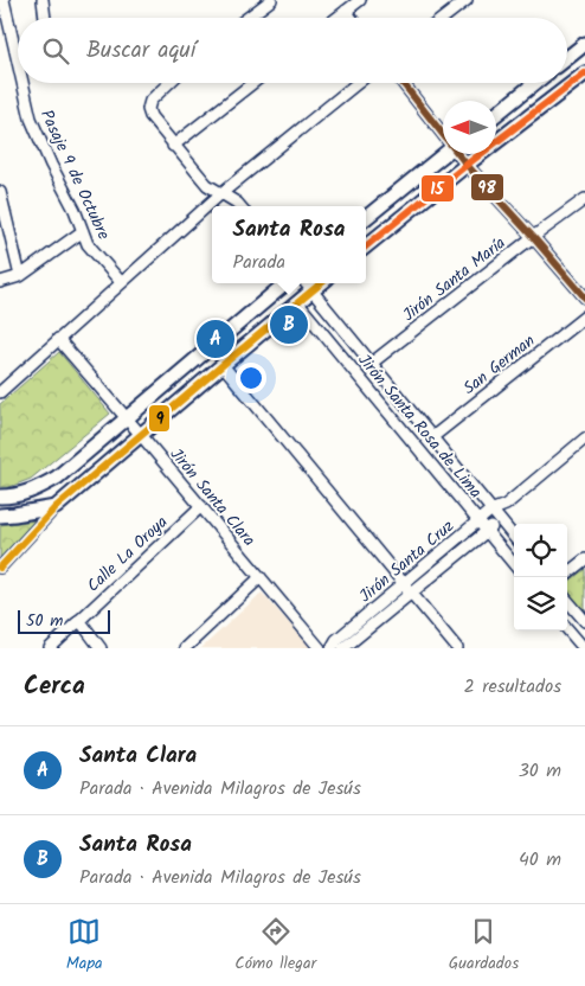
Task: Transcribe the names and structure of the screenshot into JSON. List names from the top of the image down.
{
  "streets": {
    "street": [
      "Pasaje 9 de Octubre",
      "Jirón Santa María",
      "San German",
      "Jirón Santa Rosa de Lima",
      "Jirón Santa Clara",
      "Calle La Oroya",
      "Jirón Santa Cruz"
    ]
  },
  "crossings": [
    ["Jirón Santa María", "Jirón Santa Rosa de Lima"],
    ["San German", "Jirón Santa Rosa de Lima"],
    ["Jirón Santa Rosa de Lima", "Jirón Santa Cruz"],
    ["Jirón Santa Clara", "Calle La Oroya"]
  ],
  "lines": ["transit line 15", "transit line 98", "transit line 9"],
  "scale_bar": "50 m",
  "north": "left",
  "page": {
    "search": "Buscar aquí",
    "popup": ["Santa Rosa", "Parada"],
    "pins": ["B", "A"],
    "scale": "50 m",
    "heading": ["Cerca", "2 resultados"],
    "list": [
      {
        "mark": "A",
        "name": "Santa Clara",
        "note": "Parada · Avenida Milagros de Jesús",
        "value": "30 m"
      },
      {
        "mark": "B",
        "name": "Santa Rosa",
        "note": "Parada · Avenida Milagros de Jesús",
        "value": "40 m"
      }
    ],
    "nav": ["Mapa", "Cómo llegar", "Guardados"]
  }
}
